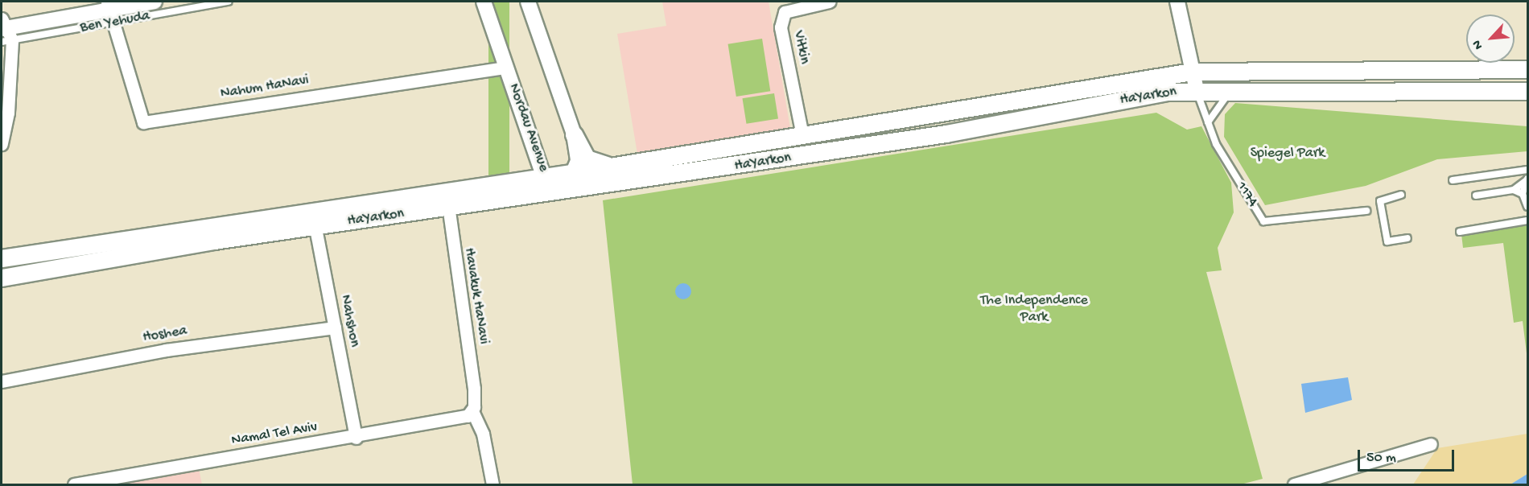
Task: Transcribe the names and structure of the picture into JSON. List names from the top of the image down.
{
  "streets": {
    "main road": ["HaYarkon"],
    "street": [
      "Ben Yehuda",
      "Vitkin",
      "Nahum HaNavi",
      "Nordau Avenue",
      "1174",
      "Havakuk HaNavi",
      "Nahshon",
      "Hoshea",
      "Namal Tel Aviv"
    ]
  },
  "crossings": [
    ["Ben Yehuda", "Nahum HaNavi"],
    ["Vitkin", "HaYarkon"],
    ["Nahum HaNavi", "Nordau Avenue"],
    ["HaYarkon", "Nordau Avenue"],
    ["HaYarkon", "1174"],
    ["HaYarkon", "Havakuk HaNavi"],
    ["HaYarkon", "Nahshon"],
    ["Havakuk HaNavi", "Namal Tel Aviv"],
    ["Nahshon", "Hoshea"],
    ["Nahshon", "Namal Tel Aviv"]
  ],
  "parks": ["Spiegel Park", "The Independence Park"],
  "scale_bar": "50 m",
  "north": "bottom left"
}
